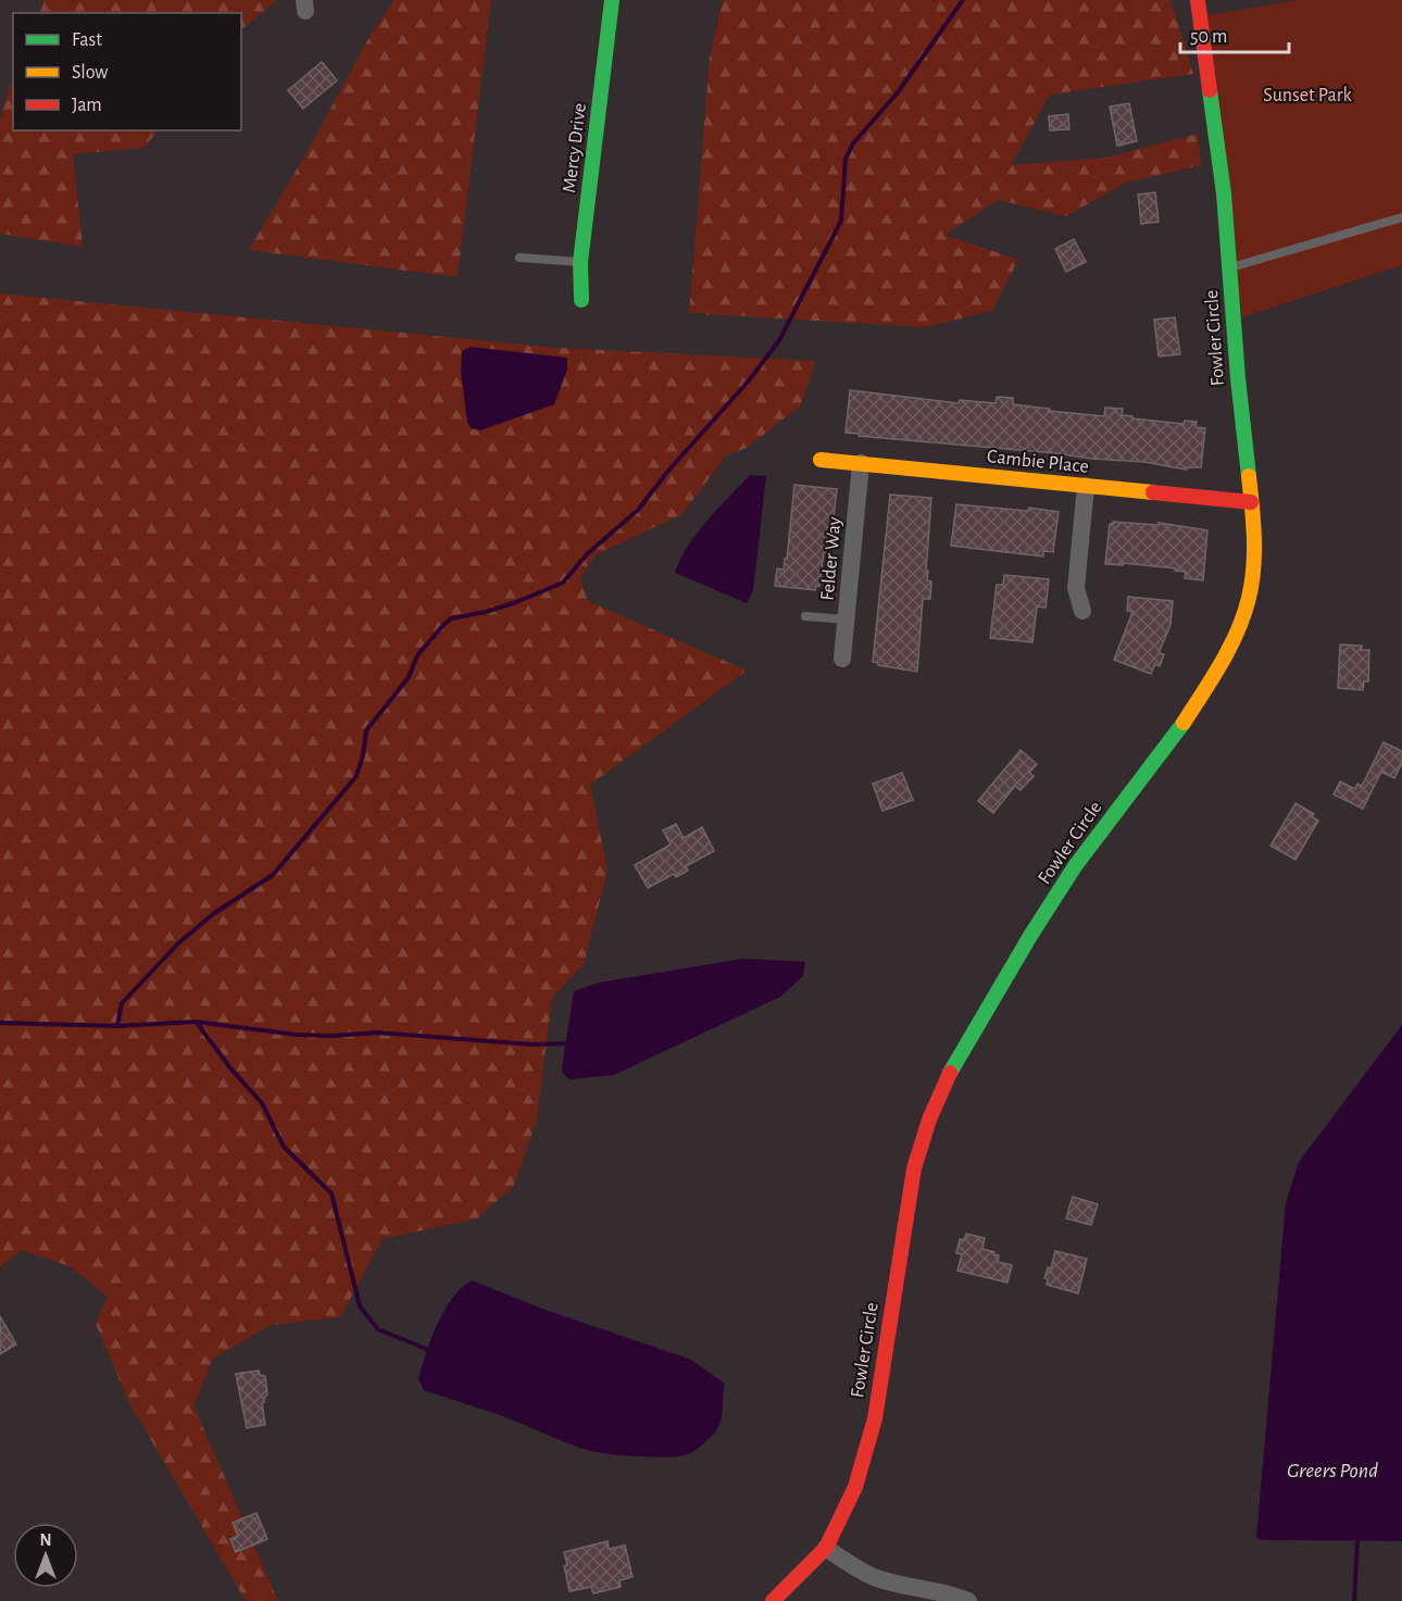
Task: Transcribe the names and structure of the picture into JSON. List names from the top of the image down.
{
  "streets": {
    "street": [
      "Mercy Drive",
      "Fowler Circle",
      "Cambie Place",
      "Felder Way"
    ]
  },
  "crossings": [
    ["Fowler Circle", "Cambie Place"],
    ["Cambie Place", "Felder Way"]
  ],
  "water": ["Greers Pond"],
  "parks": ["Sunset Park"],
  "legend": ["Fast", "Slow", "Jam"],
  "scale_bar": "50 m",
  "north": "top"
}
